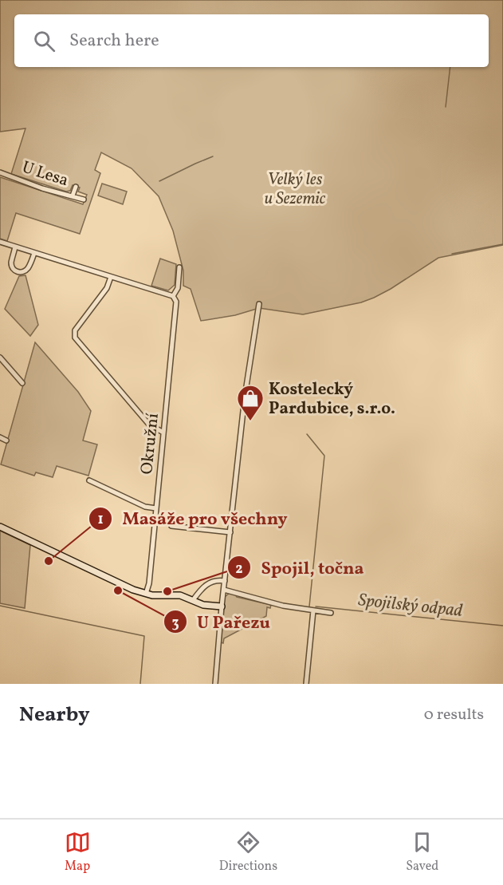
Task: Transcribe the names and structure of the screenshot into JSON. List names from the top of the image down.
{
  "streets": {
    "street": ["U Lesa", "Okružní"]
  },
  "water": ["Spojilský odpad"],
  "parks": ["Velký les u Sezemic"],
  "places": {
    "shop": ["Kostelecký Pardubice, s.r.o."],
    "other": ["Masáže pro všechny", "U Pařezu", "Spojil, točna"]
  },
  "page": {
    "search": "Search here",
    "heading": ["Nearby", "0 results"],
    "nav": ["Map", "Directions", "Saved"]
  }
}
